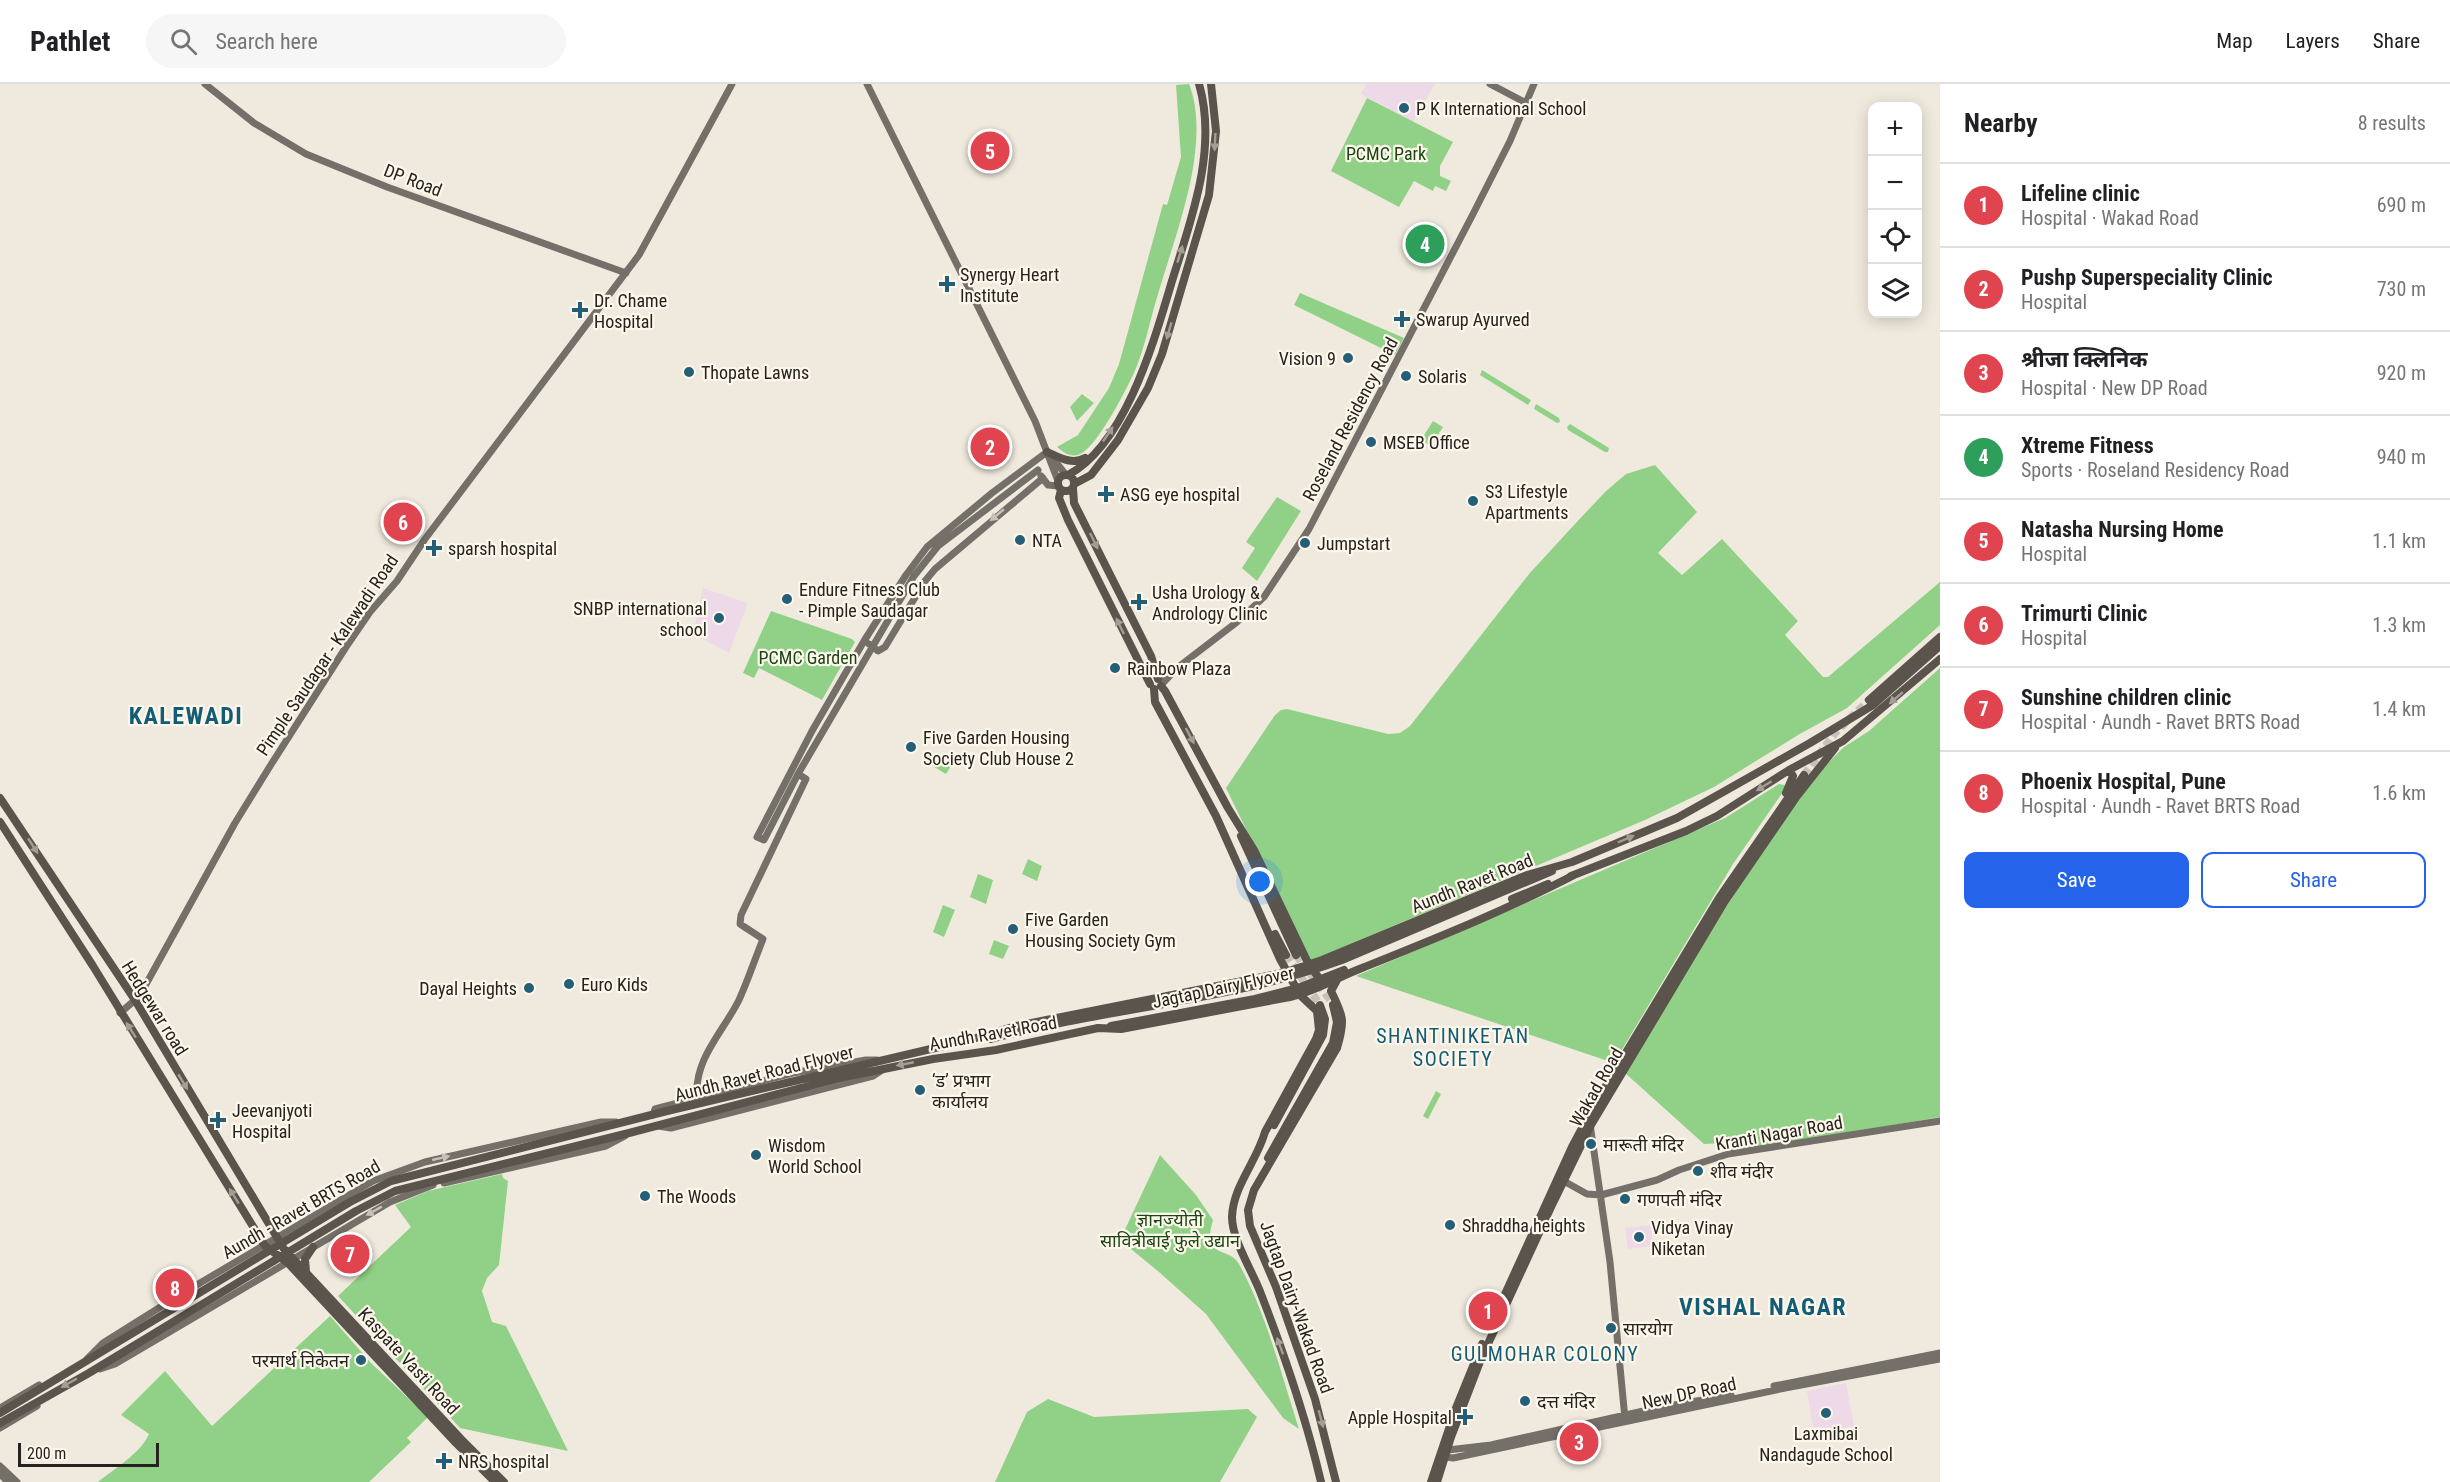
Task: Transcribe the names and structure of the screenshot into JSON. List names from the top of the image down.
{
  "streets": {
    "main road": [
      "Aundh Ravet Road",
      "Jagtap Dairy Flyover",
      "Hedgewar road",
      "Aundh Ravet Road Flyover",
      "Wakad Road",
      "Jagtap Dairy-Wakad Road",
      "Kaspate Vasti Road"
    ],
    "street": [
      "DP Road",
      "Roseland Residency Road",
      "Pimple Saudagar - Kalewadi Road",
      "Kranti Nagar Road",
      "Aundh - Ravet BRTS Road",
      "New DP Road"
    ]
  },
  "crossings": [
    ["DP Road", "Pimple Saudagar - Kalewadi Road"],
    ["Pimple Saudagar - Kalewadi Road", "Hedgewar road"],
    ["Aundh Ravet Road", "Jagtap Dairy Flyover"],
    ["Aundh Ravet Road", "Aundh Ravet Road Flyover"],
    ["Hedgewar road", "Aundh - Ravet BRTS Road"],
    ["Hedgewar road", "Kaspate Vasti Road"],
    ["Wakad Road", "New DP Road"]
  ],
  "districts": [
    "KALEWADI",
    "SHANTINIKETAN SOCIETY",
    "VISHAL NAGAR",
    "GULMOHAR COLONY"
  ],
  "parks": ["PCMC Park", "PCMC Garden", "ज्ञानज्योती सावित्रीबाई फुले उद्यान"],
  "places": {
    "other": [
      "P K International School",
      "Vision 9",
      "Thopate Lawns",
      "Solaris",
      "MSEB Office",
      "S3 Lifestyle Apartments",
      "NTA",
      "Jumpstart",
      "Endure Fitness Club - Pimple Saudagar",
      "SNBP international school",
      "Rainbow Plaza",
      "Five Garden Housing Society Club House 2",
      "Five Garden Housing Society Gym",
      "Euro Kids",
      "Dayal Heights",
      "‘ड’ प्रभाग कार्यालय",
      "मारूती मंदिर",
      "Wisdom World School",
      "शीव मंदीर",
      "The Woods",
      "गणपती मंदिर",
      "Shraddha heights",
      "Vidya Vinay Niketan",
      "सारयोग",
      "परमार्थ निकेतन",
      "दत्त मंदिर",
      "Laxmibai Nandagude School"
    ],
    "health": [
      "Synergy Heart Institute",
      "Dr. Chame Hospital",
      "Swarup Ayurved",
      "ASG eye hospital",
      "sparsh hospital",
      "Usha Urology & Andrology Clinic",
      "Jeevanjyoti Hospital",
      "Apple Hospital",
      "NRS hospital"
    ]
  },
  "scale_bar": "200 m",
  "page": {
    "header": "Pathlet",
    "search": "Search here",
    "nav": ["Map", "Layers", "Share"],
    "heading": ["Nearby", "8 results"],
    "map_buttons": ["+", "−"],
    "pins": [
      "5",
      "4",
      "2",
      "6",
      "7",
      "8",
      "1",
      "3"
    ],
    "list": [
      {
        "mark": "1",
        "name": "Lifeline clinic",
        "note": "Hospital · Wakad Road",
        "value": "690 m"
      },
      {
        "mark": "2",
        "name": "Pushp Superspeciality Clinic",
        "note": "Hospital",
        "value": "730 m"
      },
      {
        "mark": "3",
        "name": "श्रीजा क्लिनिक",
        "note": "Hospital · New DP Road",
        "value": "920 m"
      },
      {
        "mark": "4",
        "name": "Xtreme Fitness",
        "note": "Sports · Roseland Residency Road",
        "value": "940 m"
      },
      {
        "mark": "5",
        "name": "Natasha Nursing Home",
        "note": "Hospital",
        "value": "1.1 km"
      },
      {
        "mark": "6",
        "name": "Trimurti Clinic",
        "note": "Hospital",
        "value": "1.3 km"
      },
      {
        "mark": "7",
        "name": "Sunshine children clinic",
        "note": "Hospital · Aundh - Ravet BRTS Road",
        "value": "1.4 km"
      },
      {
        "mark": "8",
        "name": "Phoenix Hospital, Pune",
        "note": "Hospital · Aundh - Ravet BRTS Road",
        "value": "1.6 km"
      }
    ],
    "buttons": ["Save", "Share"],
    "scale": "200 m"
  }
}
